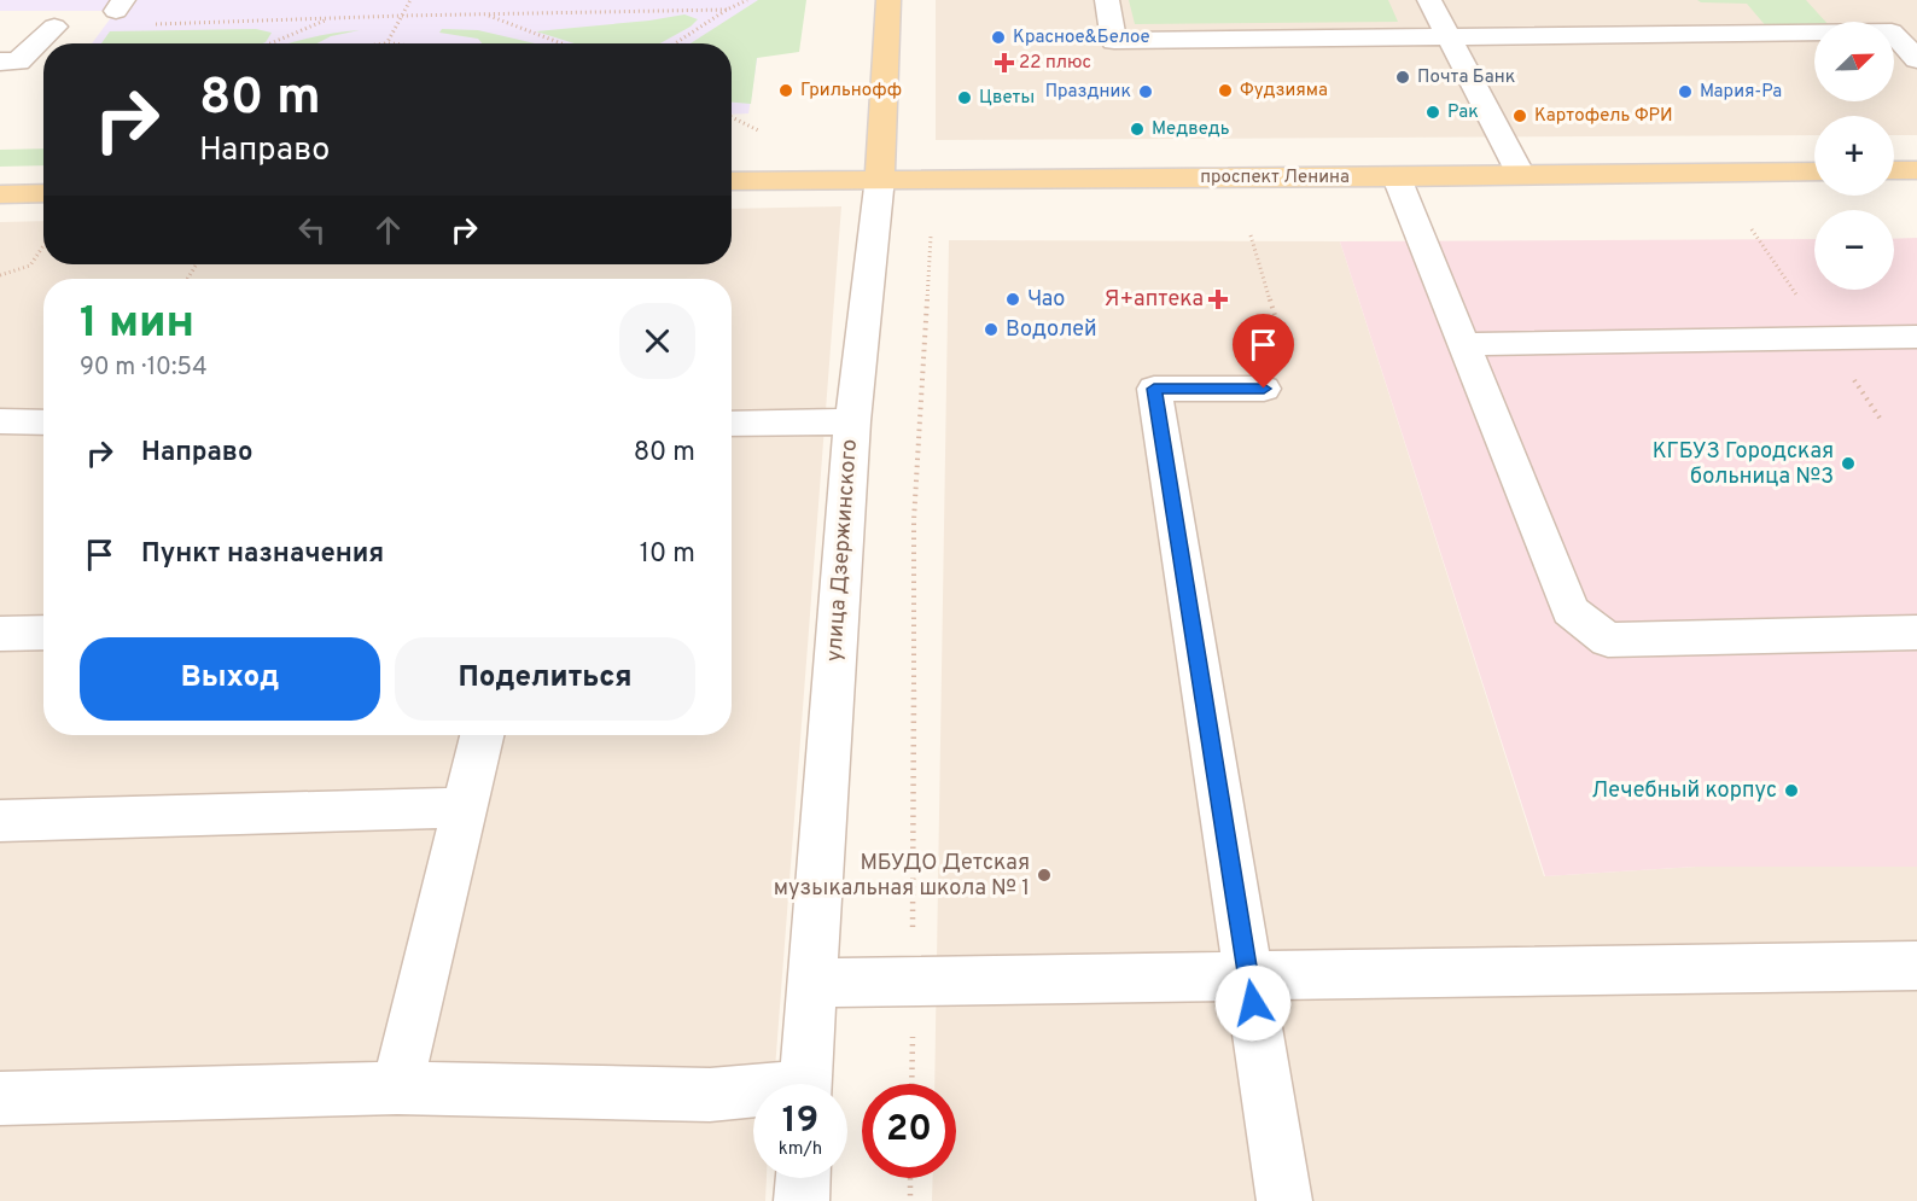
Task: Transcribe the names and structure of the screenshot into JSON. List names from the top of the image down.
{
  "streets": {
    "main road": ["проспект Ленина", "улица Дзержинского"]
  },
  "crossings": [
    ["проспект Ленина", "улица Дзержинского"]
  ],
  "places": {
    "other": [
      "Красное&Белое",
      "Почта Банк",
      "Грильнофф",
      "Фудзияма",
      "Праздник",
      "Мария-Ра",
      "Цветы",
      "Рак",
      "Картофель ФРИ",
      "Медведь",
      "Чао",
      "Водолей",
      "КГБУЗ Городская больница №3",
      "Лечебный корпус",
      "МБУДО Детская музыкальная школа № 1"
    ],
    "health": ["22 плюс", "Я+аптека"]
  },
  "north": "top right",
  "page": {
    "map_buttons": ["+", "−"],
    "turn": ["80 m", "Направо"],
    "heading": ["1 мин", "90 m · 10:54"],
    "list": [
      {
        "name": "Направо",
        "value": "80 m"
      },
      {
        "name": "Пункт назначения",
        "value": "10 m"
      }
    ],
    "buttons": ["Выход", "Поделиться"],
    "speed": "19 km/h",
    "limit": "20"
  }
}
